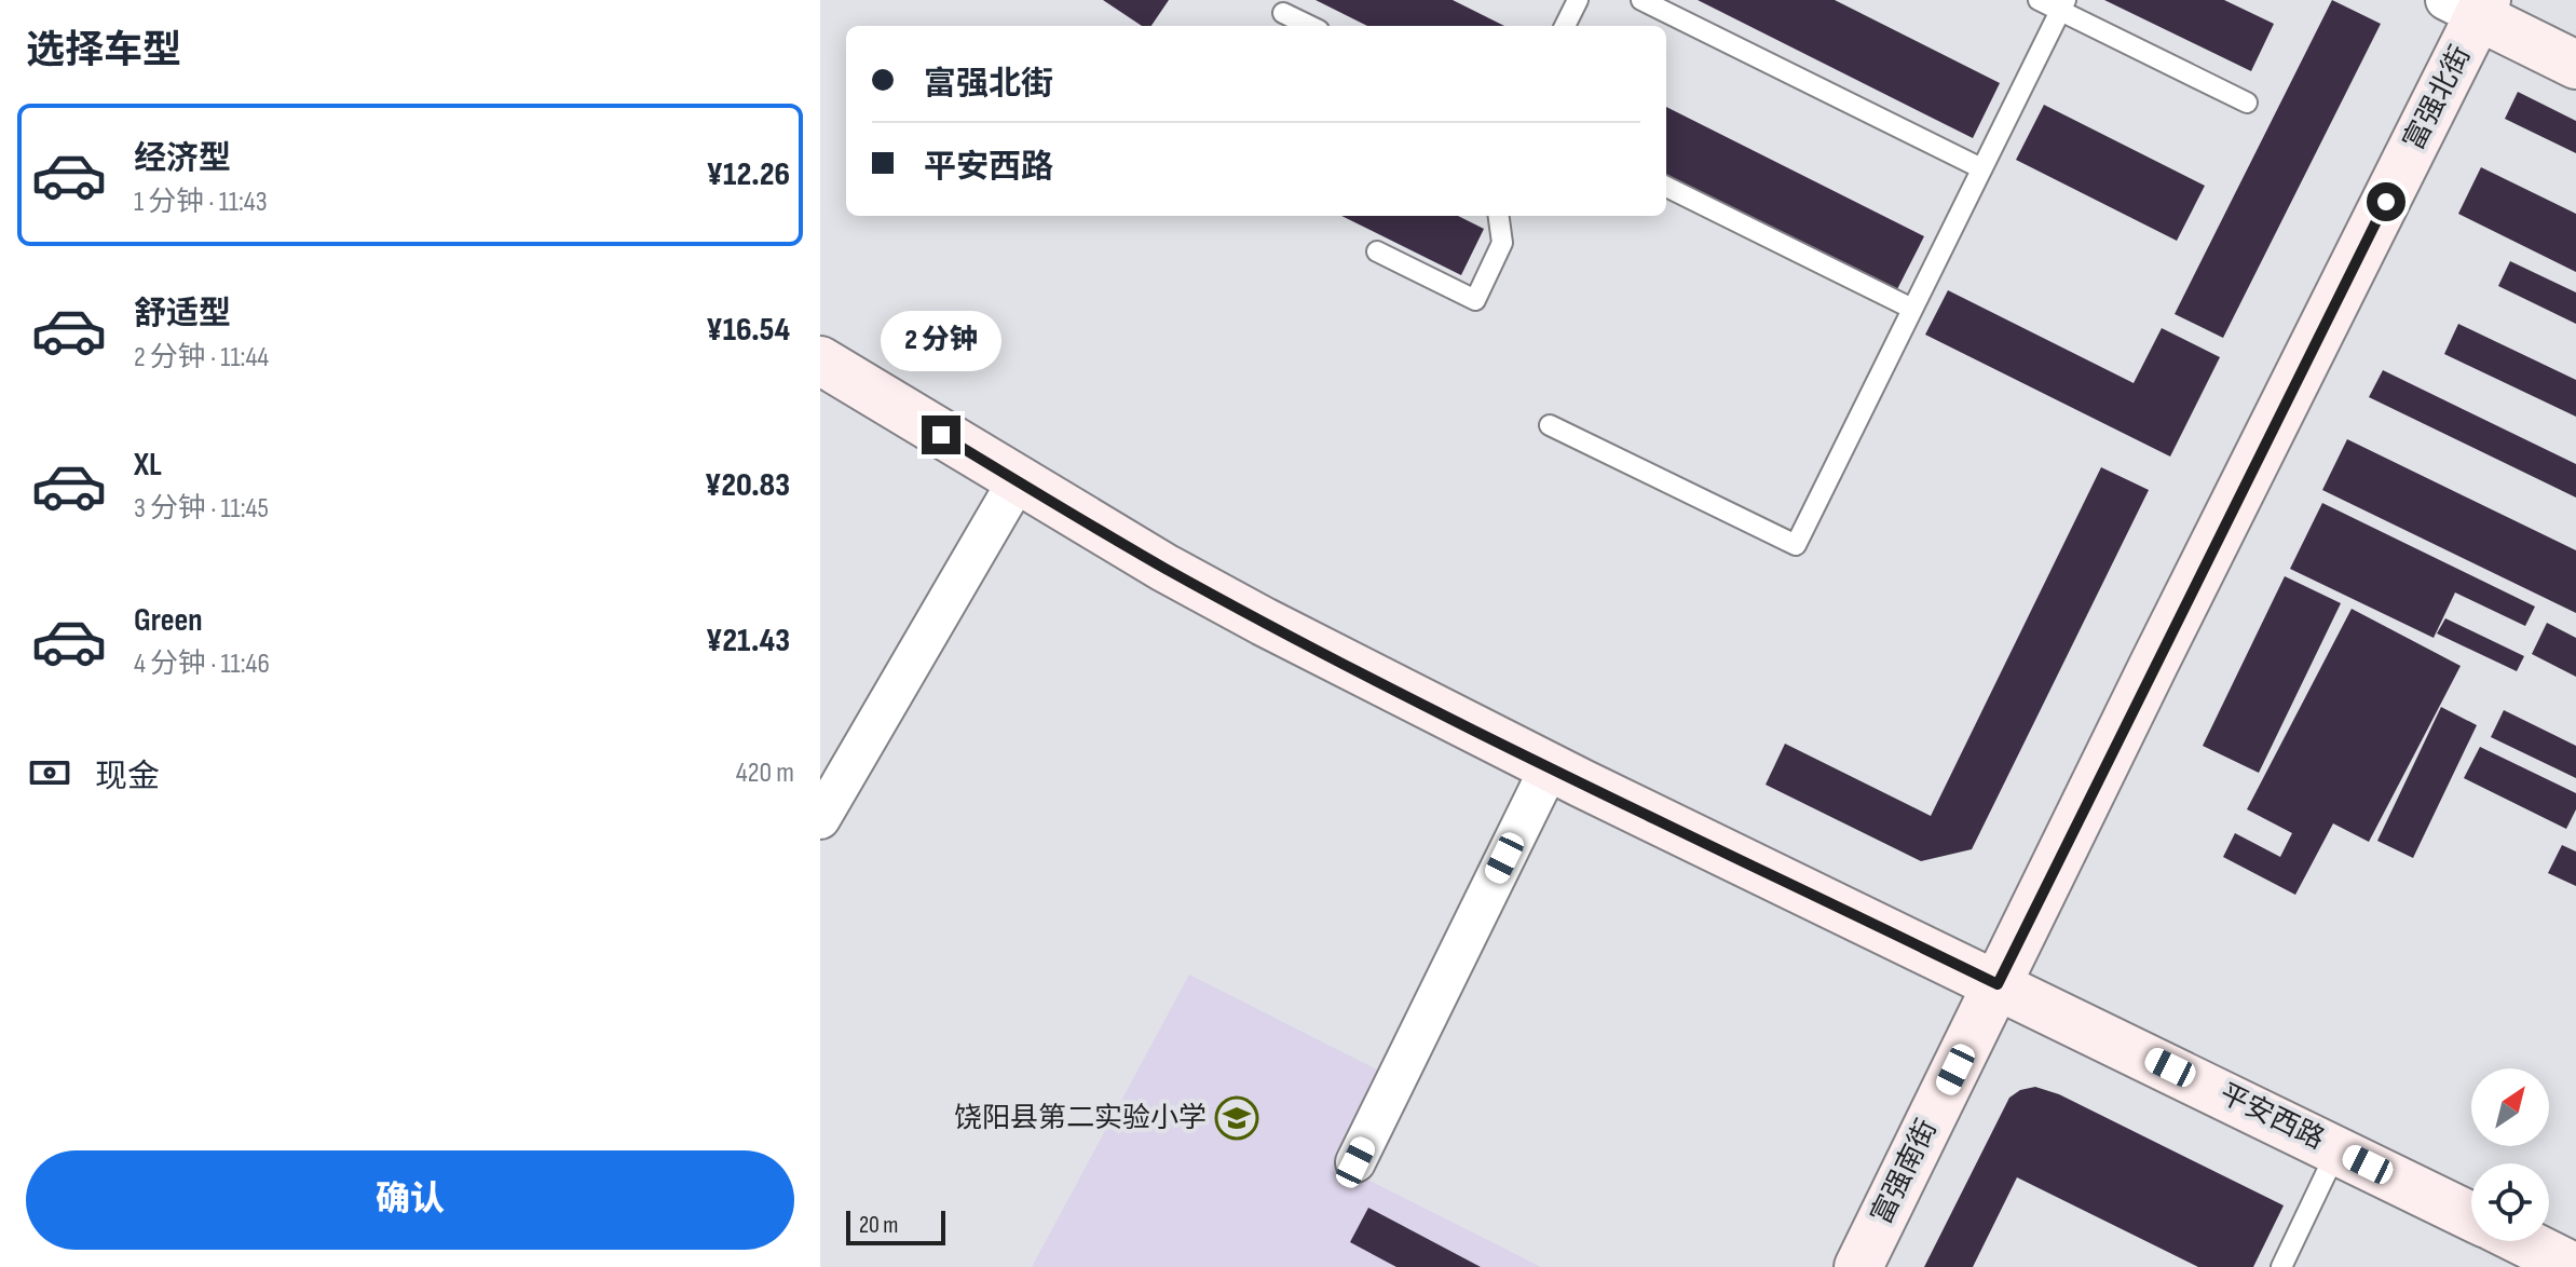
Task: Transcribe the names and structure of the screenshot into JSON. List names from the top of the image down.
{
  "streets": {
    "main road": ["富强北街", "平安西路", "富强南街"]
  },
  "crossings": [
    ["富强北街", "平安西路"],
    ["富强北街", "富强南街"],
    ["平安西路", "富强南街"]
  ],
  "places": {
    "school or university": ["饶阳县第二实验小学"]
  },
  "scale_bar": "20 m",
  "north": "top right",
  "page": {
    "heading": "选择车型",
    "banner": ["富强北街", "平安西路"],
    "list": [
      {
        "name": "经济型",
        "note": "1 分钟 · 11:43",
        "value": "¥12.26"
      },
      {
        "name": "舒适型",
        "note": "2 分钟 · 11:44",
        "value": "¥16.54"
      },
      {
        "name": "XL",
        "note": "3 分钟 · 11:45",
        "value": "¥20.83"
      },
      {
        "name": "Green",
        "note": "4 分钟 · 11:46",
        "value": "¥21.43"
      }
    ],
    "bubble": "2 分钟",
    "pay": ["现金", "420 m"],
    "buttons": "确认",
    "scale": "20 m"
  }
}
